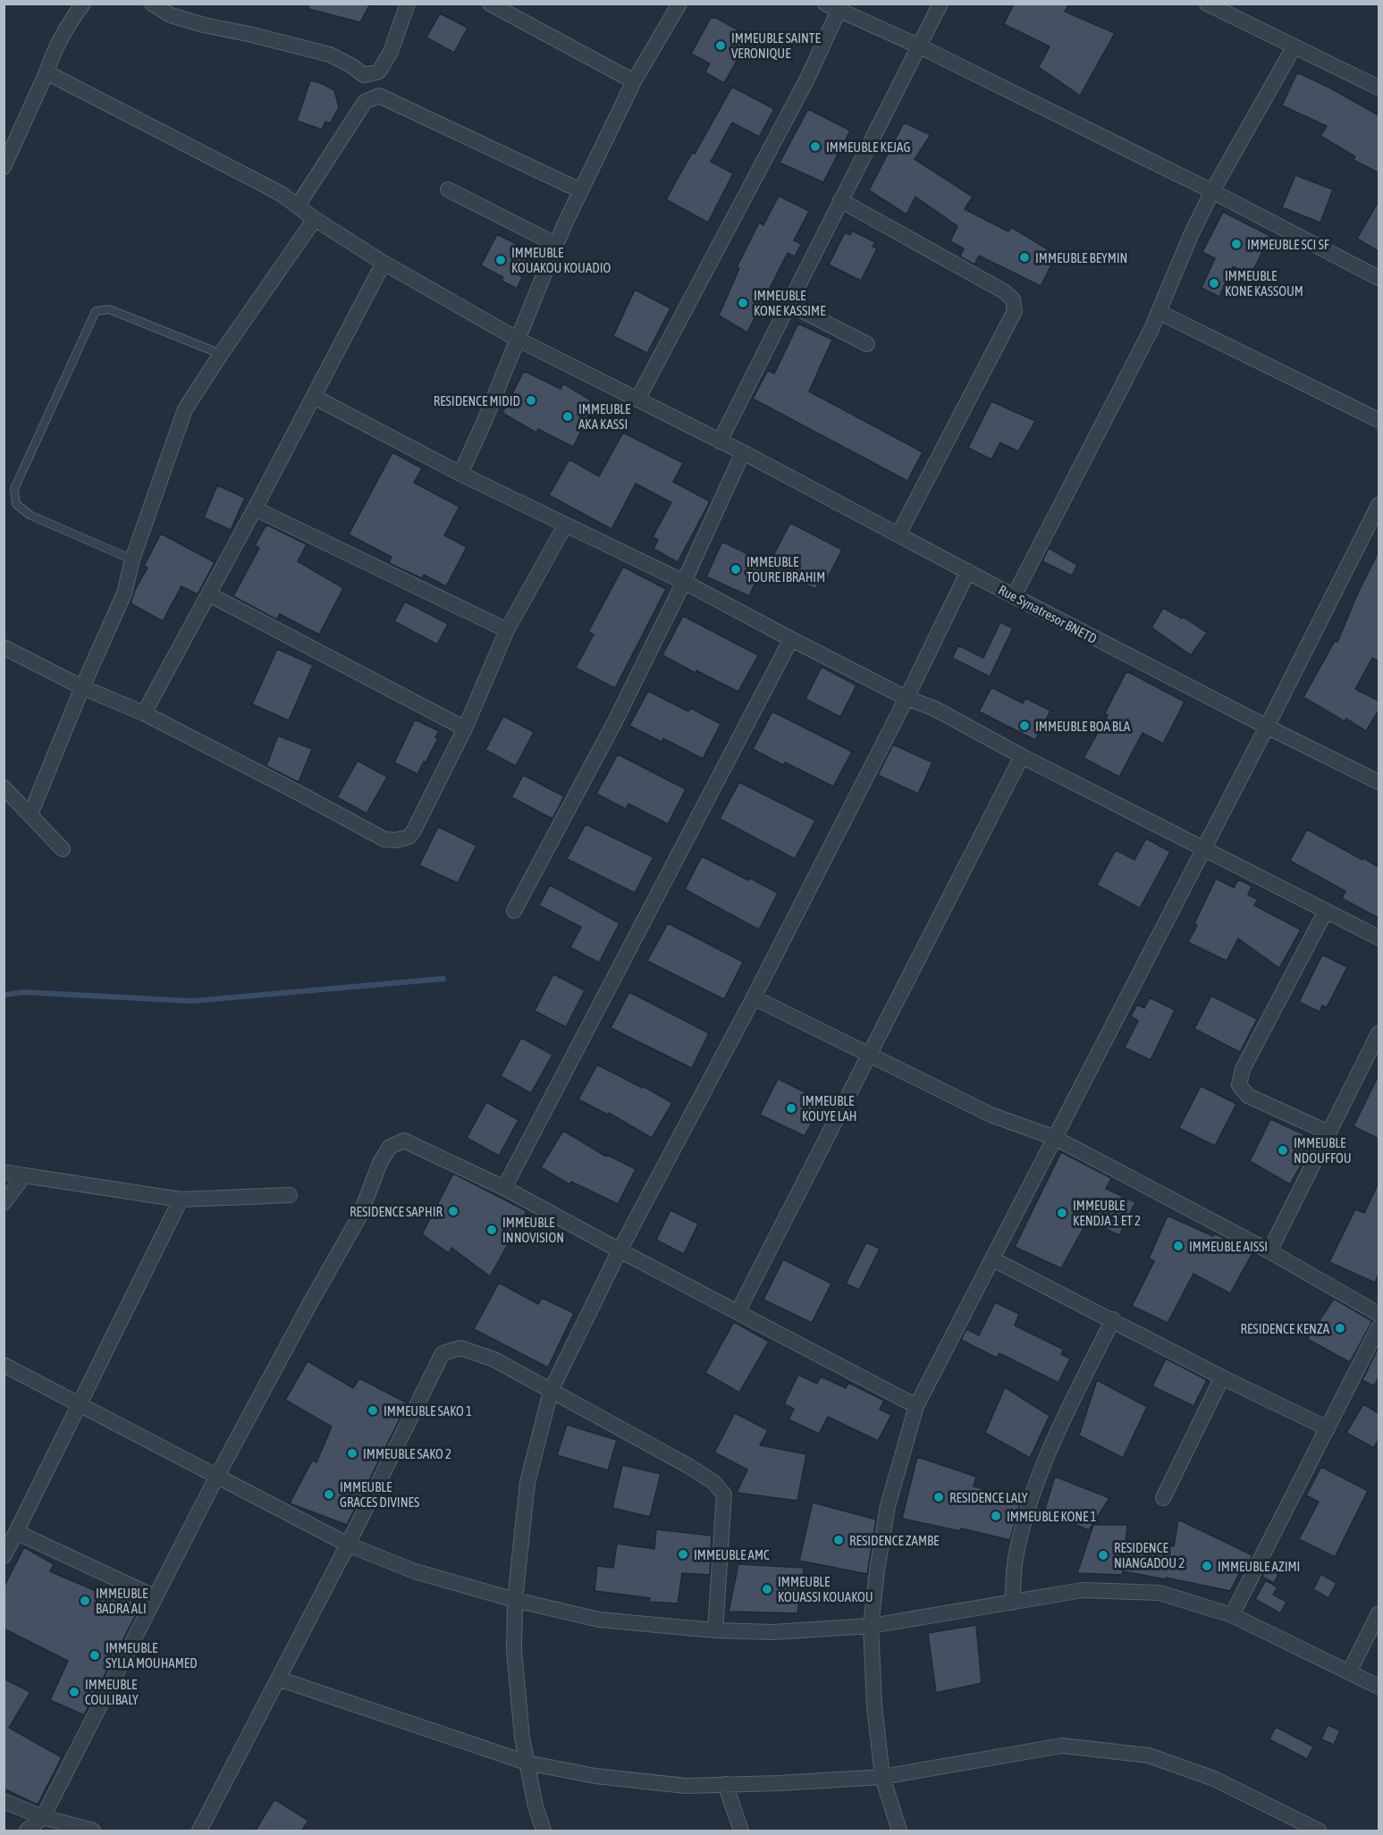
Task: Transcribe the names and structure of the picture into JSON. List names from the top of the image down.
{
  "streets": {
    "street": ["Rue Synatresor BNETD"]
  },
  "places": [
    "IMMEUBLE SAINTE VERONIQUE",
    "IMMEUBLE KEJAG",
    "IMMEUBLE SCI SF",
    "IMMEUBLE BEYMIN",
    "IMMEUBLE KOUAKOU KOUADIO",
    "IMMEUBLE KONE KASSOUM",
    "IMMEUBLE KONE KASSIME",
    "RESIDENCE MIDID",
    "IMMEUBLE AKA KASSI",
    "IMMEUBLE TOURE IBRAHIM",
    "IMMEUBLE BOA BLA",
    "IMMEUBLE KOUYE LAH",
    "IMMEUBLE NDOUFFOU",
    "RESIDENCE SAPHIR",
    "IMMEUBLE KENDJA 1 ET 2",
    "IMMEUBLE INNOVISION",
    "IMMEUBLE AISSI",
    "RESIDENCE KENZA",
    "IMMEUBLE SAKO 1",
    "IMMEUBLE SAKO 2",
    "IMMEUBLE GRACES DIVINES",
    "RESIDENCE LALY",
    "IMMEUBLE KONE 1",
    "RESIDENCE ZAMBE",
    "IMMEUBLE AMC",
    "RESIDENCE NIANGADOU 2",
    "IMMEUBLE AZIMI",
    "IMMEUBLE KOUASSI KOUAKOU",
    "IMMEUBLE BADRA ALI",
    "IMMEUBLE SYLLA MOUHAMED",
    "IMMEUBLE COULIBALY"
  ]
}
